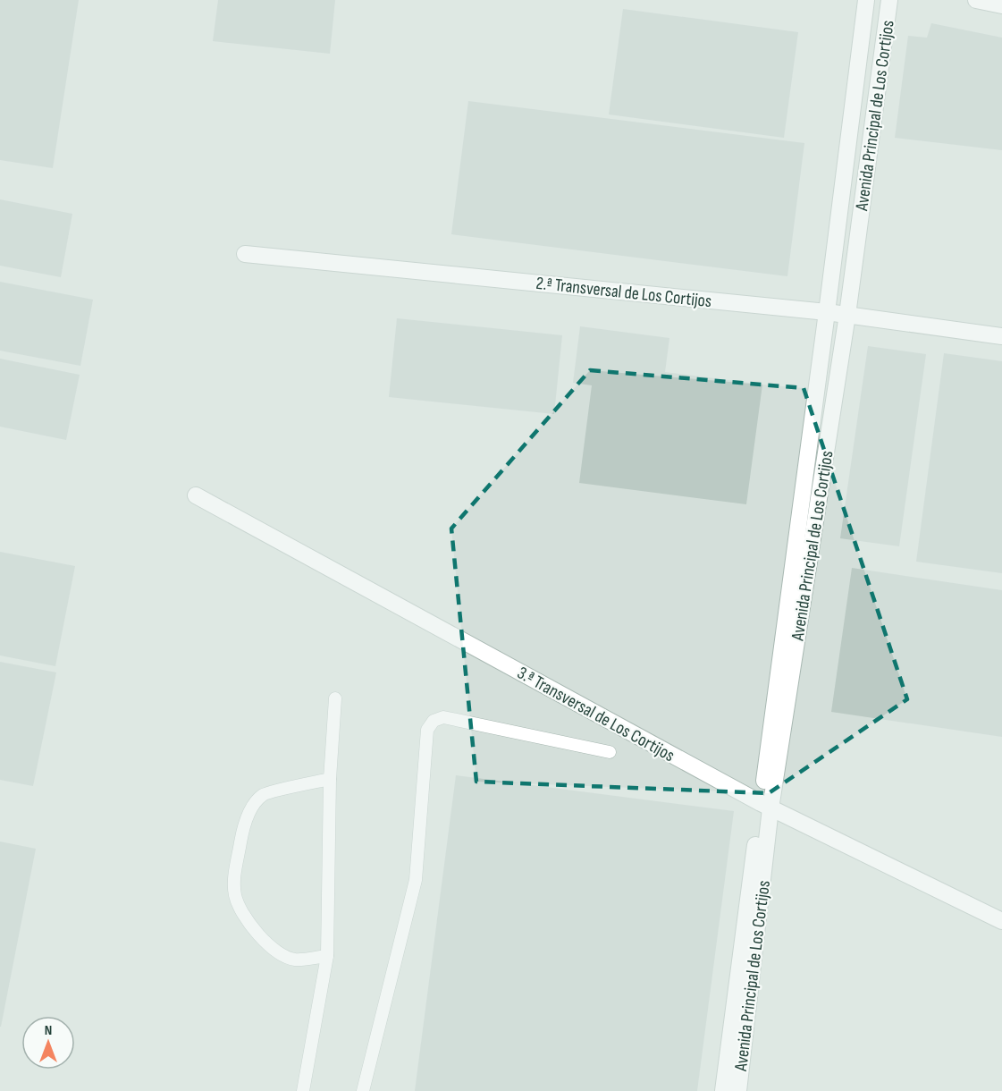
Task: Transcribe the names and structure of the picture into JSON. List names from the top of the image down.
{
  "streets": {
    "street": ["Avenida Principal de Los Cortijos", "2.ª Transversal de Los Cortijos", "3.ª Transversal de Los Cortijos"]
  },
  "crossings": [
    ["Avenida Principal de Los Cortijos", "2.ª Transversal de Los Cortijos"],
    ["Avenida Principal de Los Cortijos", "3.ª Transversal de Los Cortijos"]
  ],
  "north": "top"
}
